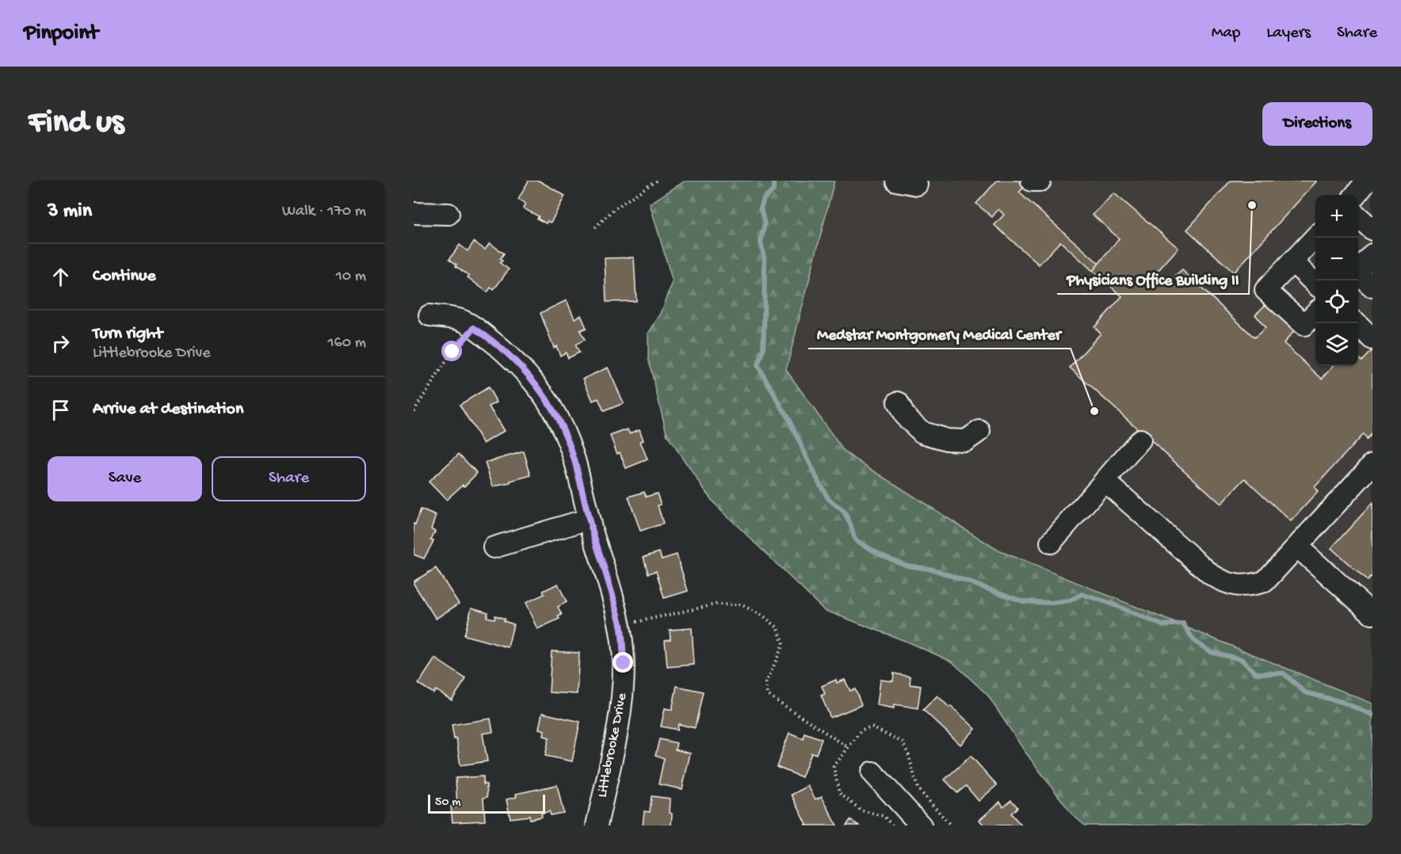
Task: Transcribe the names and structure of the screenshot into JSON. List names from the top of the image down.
{
  "streets": {
    "street": ["Littlebrooke Drive"]
  },
  "places": ["Physicians Office Building II", "Medstar Montgomery Medical Center"],
  "scale_bar": "50 m",
  "page": {
    "header": "Pinpoint",
    "nav": ["Map", "Layers", "Share"],
    "buttons": [
      "Directions",
      ["Save", "Share"]
    ],
    "title": "Find us",
    "heading": ["3 min", "Walk · 170 m"],
    "map_buttons": ["+", "−"],
    "list": [
      ["Continue", "10 m"],
      ["Turn right", "Littlebrooke Drive", "160 m"],
      "Arrive at destination"
    ],
    "scale": "50 m"
  }
}
